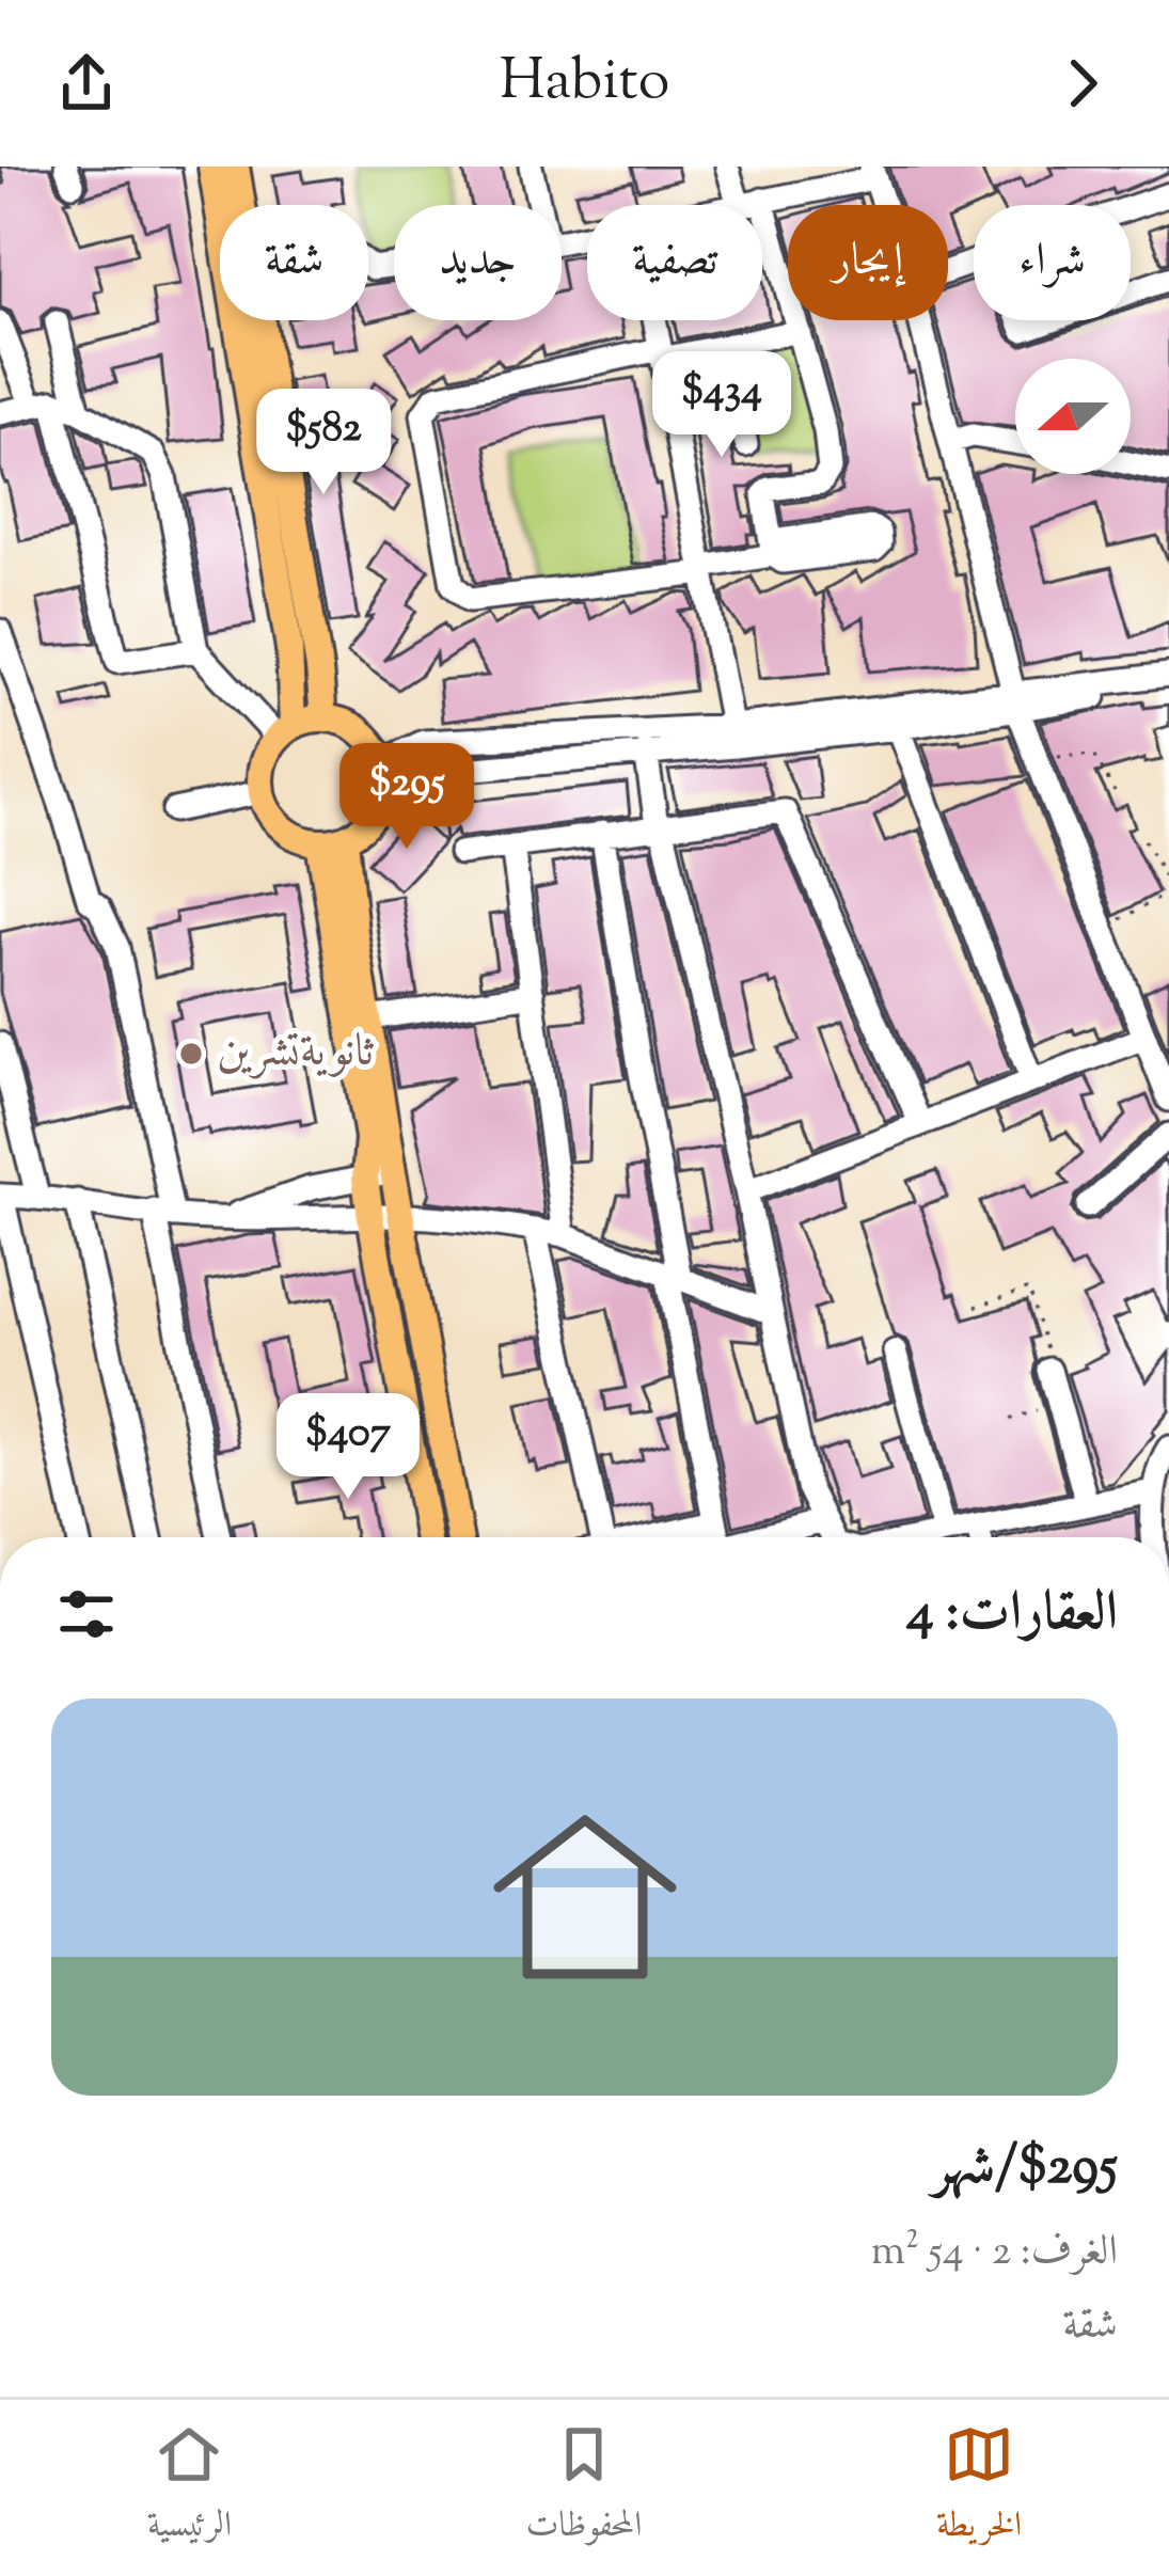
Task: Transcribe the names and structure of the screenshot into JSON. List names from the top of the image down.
{
  "places": ["ثانويةتشرين"],
  "north": "left",
  "page": {
    "header": "Habito",
    "chip": [
      "شراء",
      "إيجار",
      "تصفية",
      "جديد",
      "شقة"
    ],
    "price": [
      "$434",
      "$582",
      "$295",
      "$407"
    ],
    "heading": "العقارات: 4",
    "list": [
      {
        "name": "$295/شهر",
        "note": "الغرف: 2 · 54 m² · شقة"
      }
    ],
    "tabs": ["الخريطة", "المحفوظات", "الرئيسية"]
  }
}
